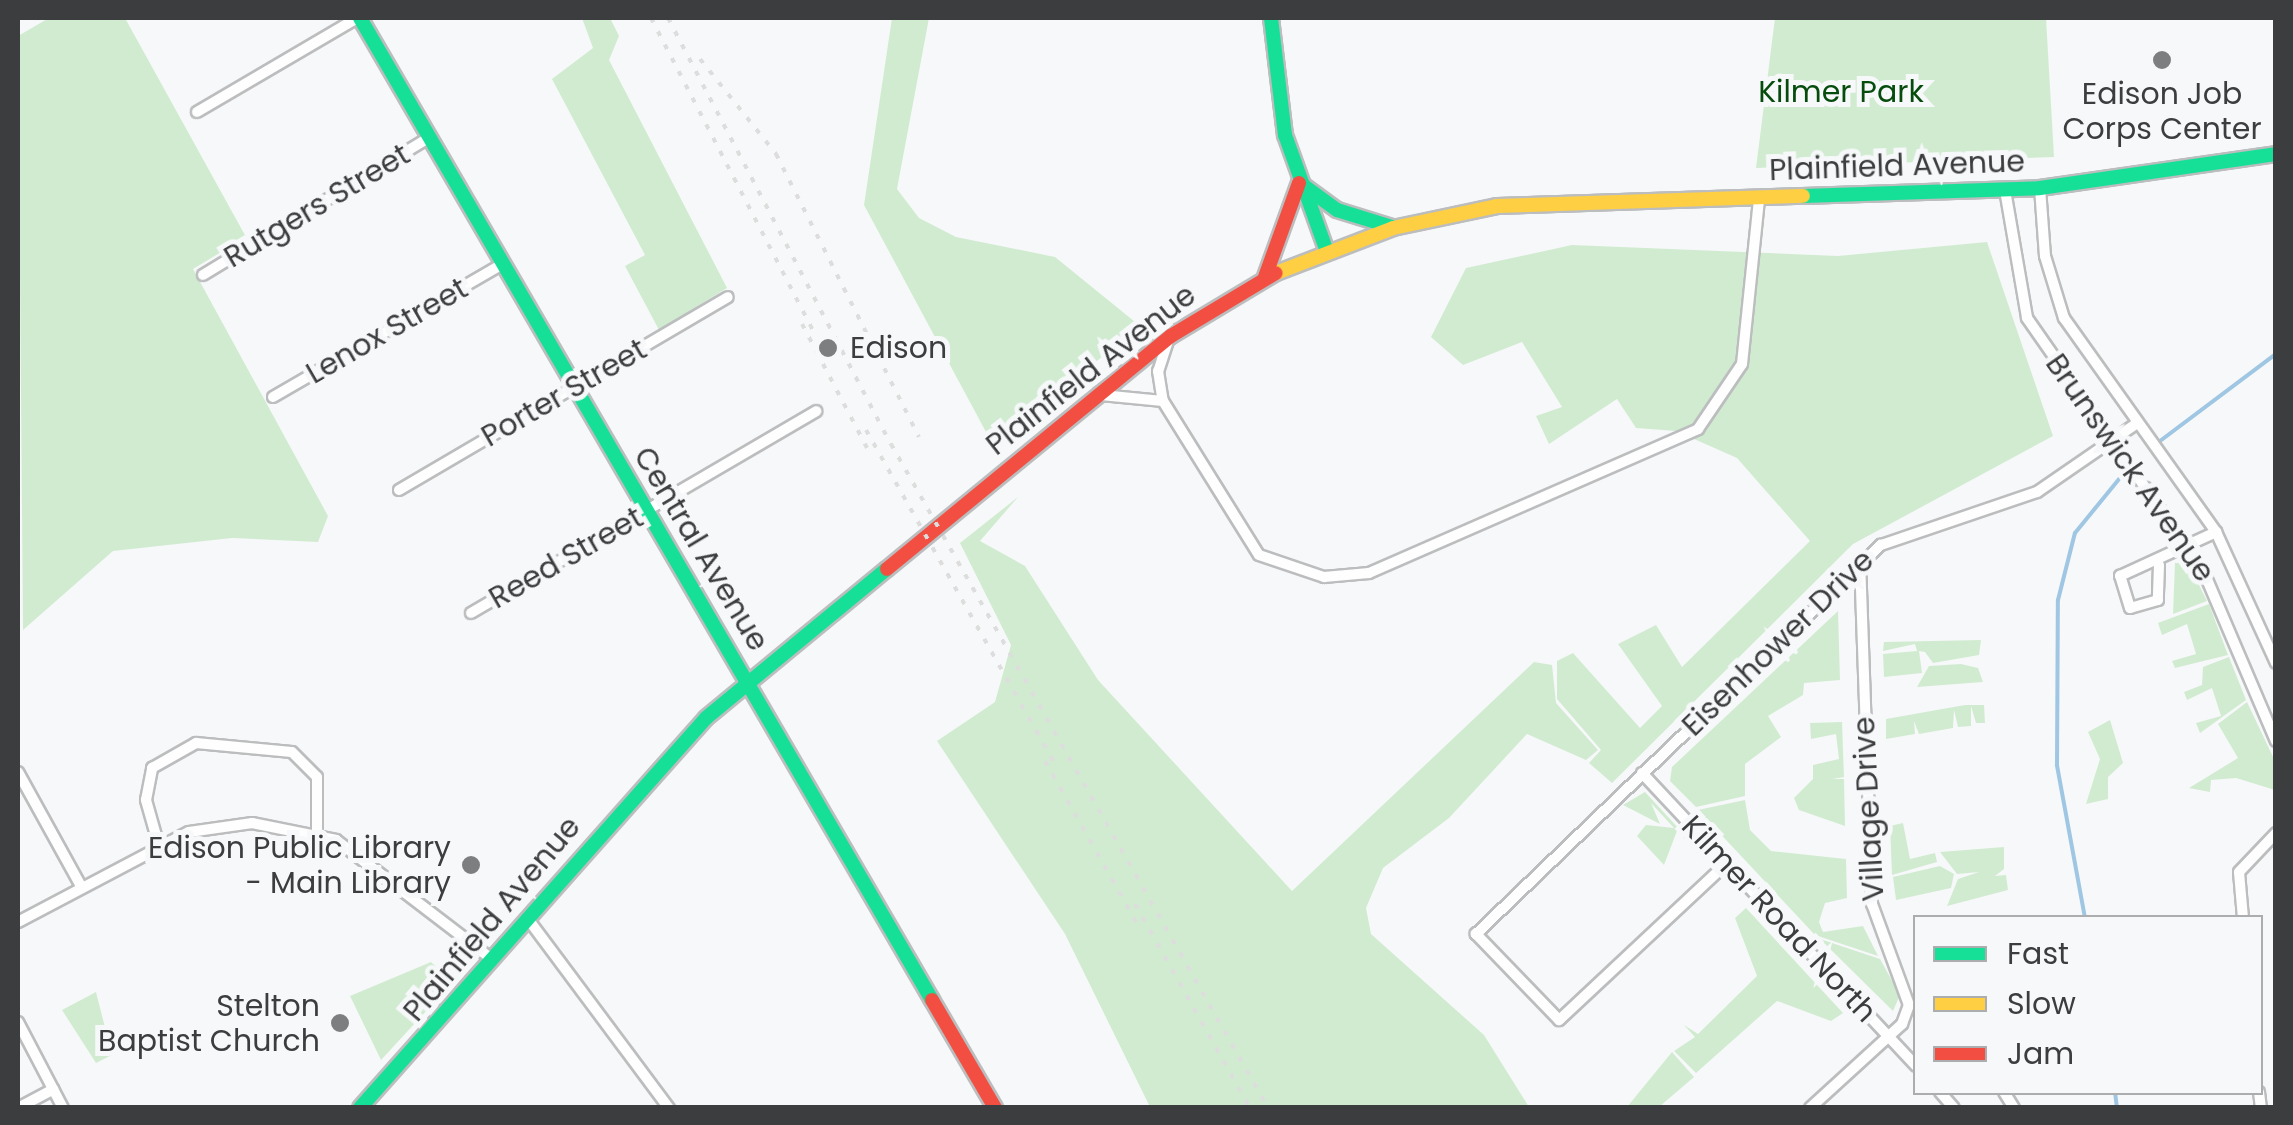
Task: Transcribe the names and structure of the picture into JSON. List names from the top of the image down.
{
  "streets": {
    "main road": ["Plainfield Avenue", "Central Avenue"],
    "street": [
      "Rutgers Street",
      "Lenox Street",
      "Porter Street",
      "Brunswick Avenue",
      "Reed Street",
      "Eisenhower Drive",
      "Village Drive",
      "Kilmer Road North"
    ]
  },
  "crossings": [
    ["Plainfield Avenue", "Brunswick Avenue"],
    ["Plainfield Avenue", "Central Avenue"],
    ["Rutgers Street", "Central Avenue"],
    ["Lenox Street", "Central Avenue"],
    ["Porter Street", "Central Avenue"],
    ["Brunswick Avenue", "Eisenhower Drive"],
    ["Central Avenue", "Reed Street"],
    ["Eisenhower Drive", "Village Drive"],
    ["Eisenhower Drive", "Kilmer Road North"],
    ["Village Drive", "Kilmer Road North"]
  ],
  "parks": ["Kilmer Park"],
  "places": [
    "Edison Job Corps Center",
    "Edison",
    "Edison Public Library - Main Library",
    "Stelton Baptist Church"
  ],
  "legend": ["Fast", "Slow", "Jam"]
}
